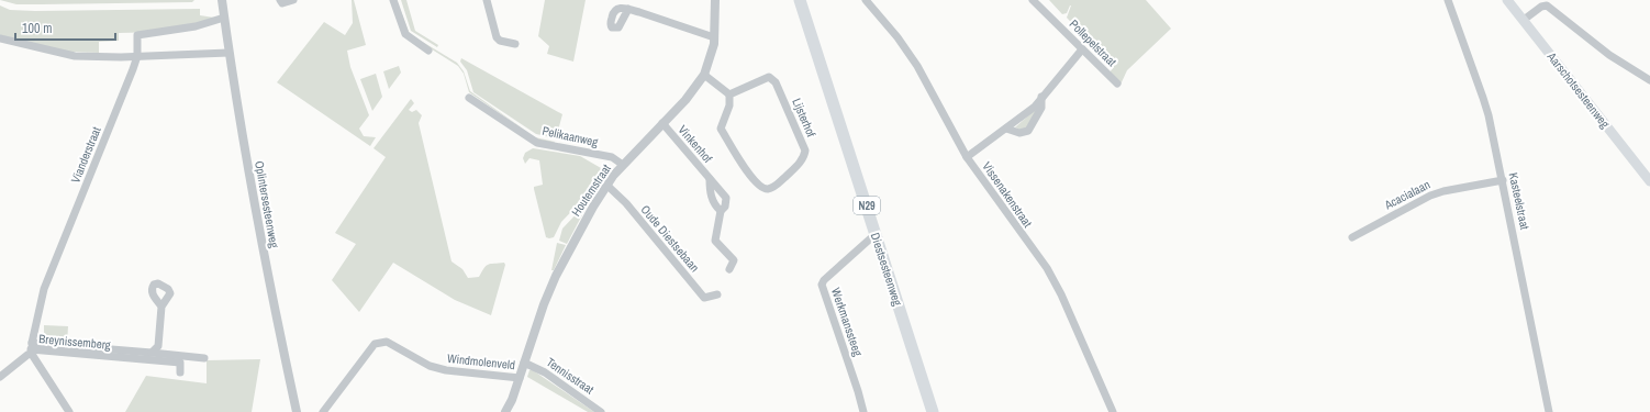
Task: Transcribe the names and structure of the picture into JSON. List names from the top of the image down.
{
  "streets": {
    "main road": ["Aarschotsesteenweg", "N29", "Diestsesteenweg"],
    "street": [
      "Pollepelstraat",
      "Lijsterhof",
      "Pelikaanweg",
      "Vinkenhof",
      "Vianderstraat",
      "Houtemstraat",
      "Vissenakenstraat",
      "Acacialaan",
      "Kasteelstraat",
      "Oplintersesteenweg",
      "Oude Diestsebaan",
      "Werkmanssteeg",
      "Breynissemberg",
      "Windmolenveld",
      "Tennisstraat"
    ]
  },
  "crossings": [
    ["Pelikaanweg", "Houtemstraat"],
    ["Vinkenhof", "Houtemstraat"],
    ["Vianderstraat", "Breynissemberg"],
    ["Houtemstraat", "Oude Diestsebaan"],
    ["Houtemstraat", "Windmolenveld"],
    ["Houtemstraat", "Tennisstraat"],
    ["Acacialaan", "Kasteelstraat"],
    ["Diestsesteenweg", "Werkmanssteeg"]
  ],
  "scale_bar": "100 m"
}
